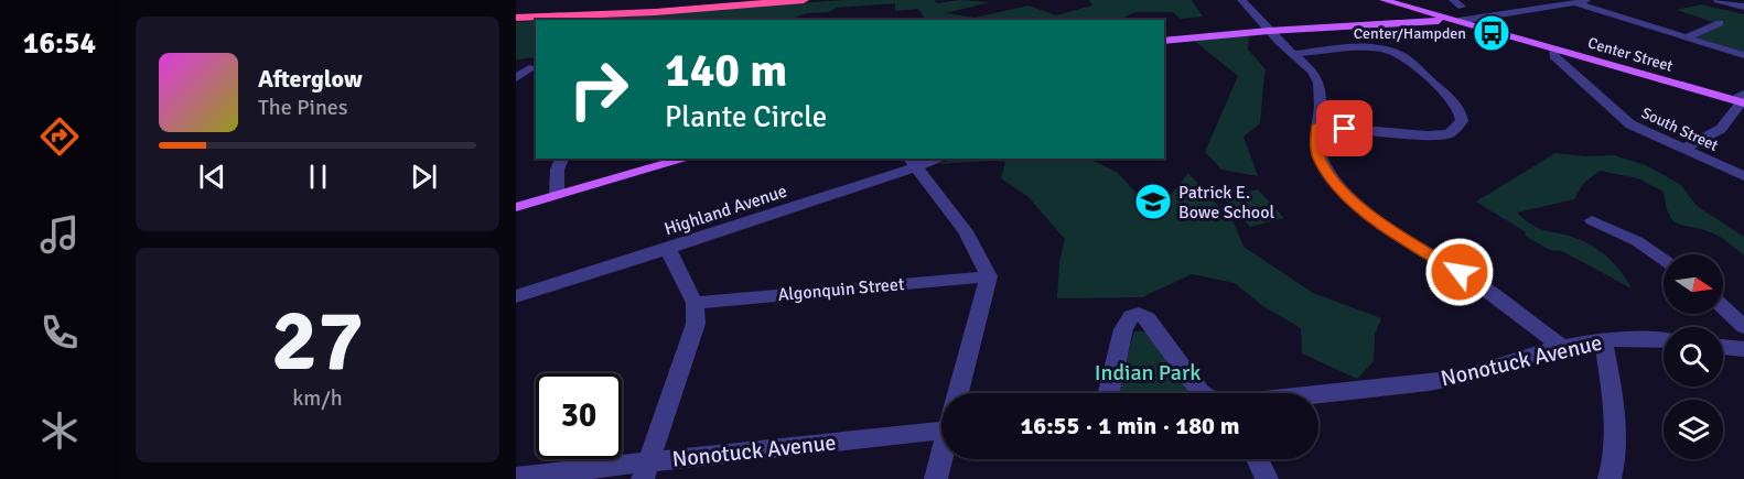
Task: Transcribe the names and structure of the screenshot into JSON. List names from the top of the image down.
{
  "streets": {
    "main road": ["Center Street"],
    "street": [
      "South Street",
      "Highland Avenue",
      "Algonquin Street",
      "Nonotuck Avenue"
    ]
  },
  "crossings": [
    ["Center Street", "South Street"]
  ],
  "parks": ["Indian Park"],
  "places": {
    "bus stop": ["Center/Hampden"],
    "school or university": ["Patrick E. Bowe School"]
  },
  "north": "right",
  "page": {
    "tabs": "16:54",
    "turn": ["140 m", "Plante Circle"],
    "song": ["Afterglow", "The Pines"],
    "tile": ["27", "km/h"],
    "limit": "30",
    "trip": "16:55 · 1 min · 180 m"
  }
}
